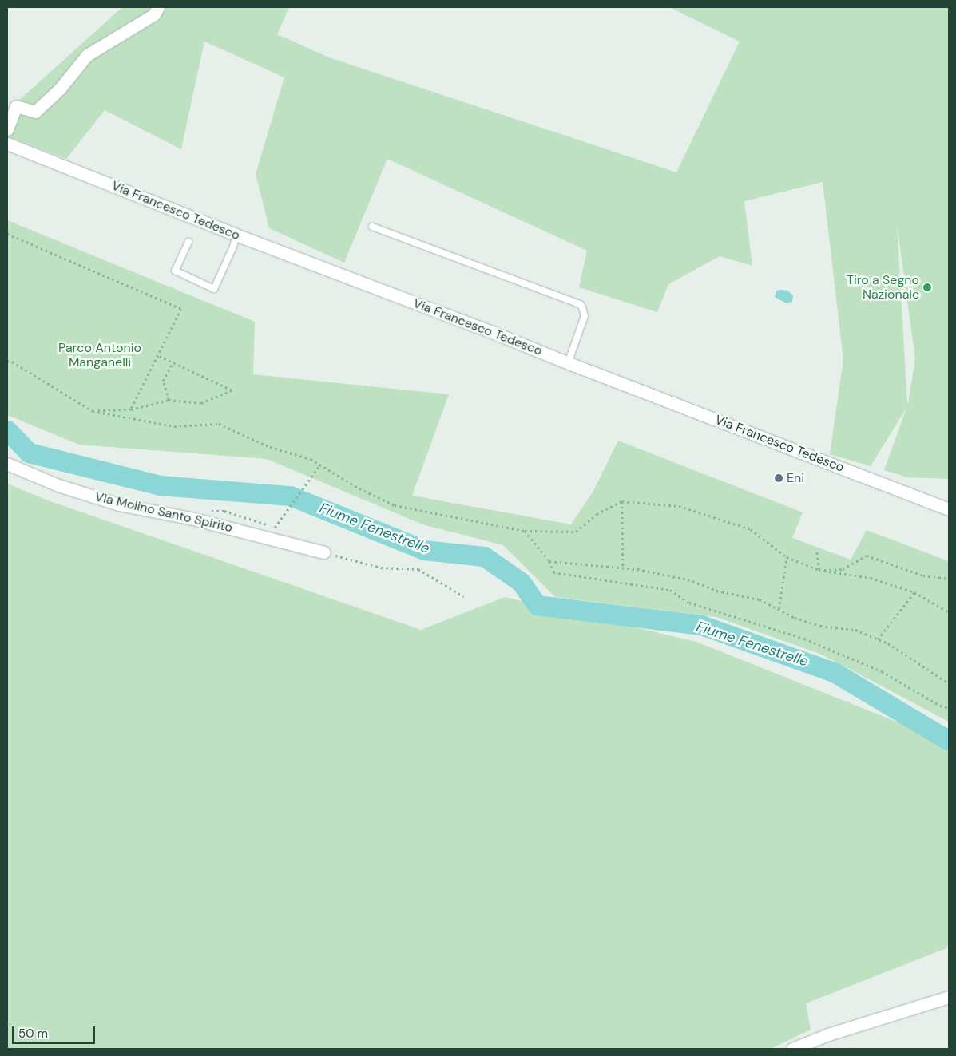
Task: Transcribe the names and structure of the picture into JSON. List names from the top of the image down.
{
  "streets": {
    "street": ["Via Francesco Tedesco", "Via Molino Santo Spirito"]
  },
  "water": ["Fiume Fenestrelle"],
  "parks": ["Parco Antonio Manganelli"],
  "places": ["Tiro a Segno Nazionale", "Eni"],
  "scale_bar": "50 m"
}
